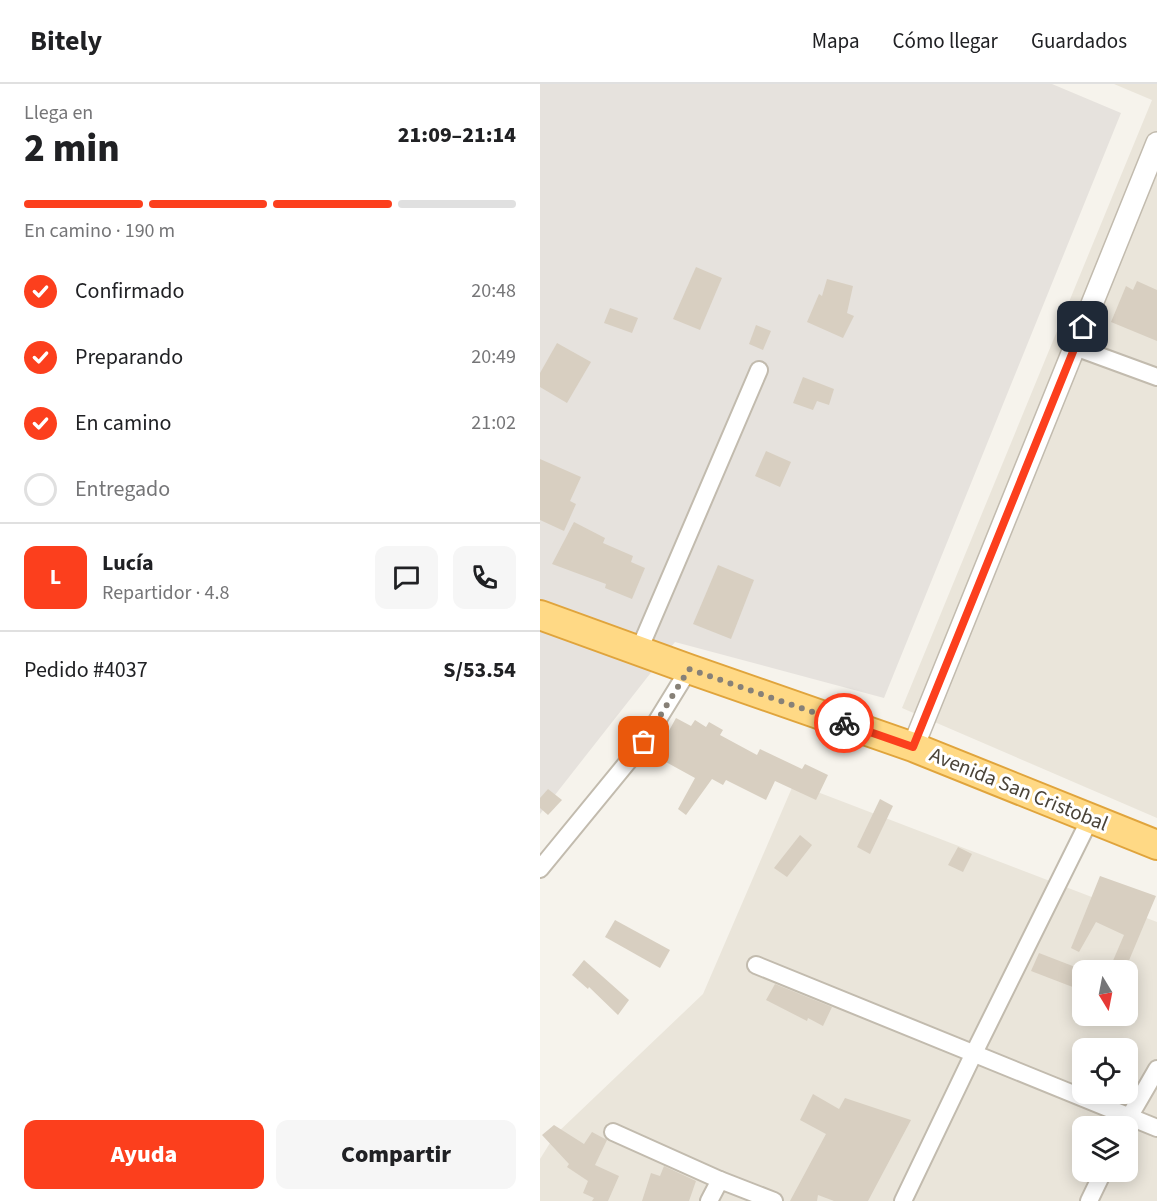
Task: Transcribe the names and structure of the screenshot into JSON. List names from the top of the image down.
{
  "streets": {
    "highway": ["Avenida San Cristobal"]
  },
  "north": "bottom",
  "page": {
    "header": "Bitely",
    "nav": ["Mapa", "Cómo llegar", "Guardados"],
    "heading": ["2 min", "Llega en", "21:09–21:14"],
    "panel": [
      "Lucía",
      "Repartidor · 4.8",
      "Pedido #4037",
      "S/53.54"
    ],
    "bar": "En camino · 190 m",
    "list": [
      ["Confirmado", "20:48"],
      ["Preparando", "20:49"],
      ["En camino", "21:02"],
      "Entregado"
    ],
    "round": "L",
    "buttons": ["Ayuda", "Compartir"]
  }
}
